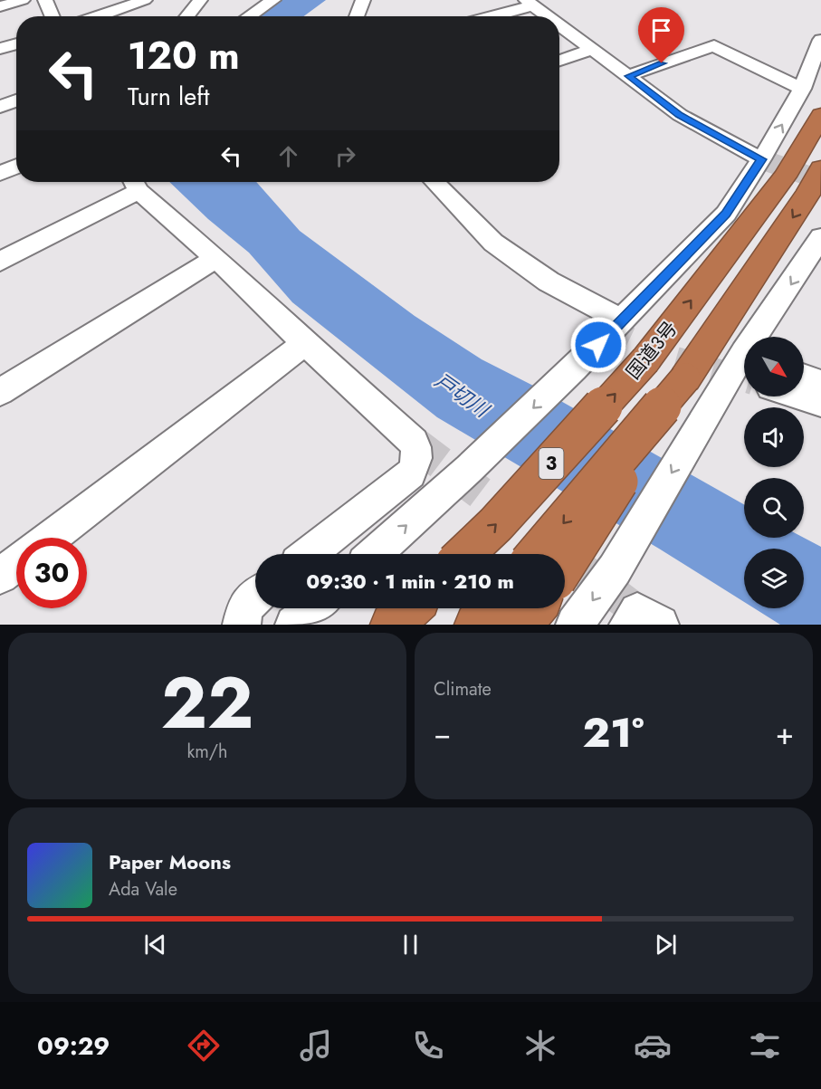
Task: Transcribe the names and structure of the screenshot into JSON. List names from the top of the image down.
{
  "streets": {
    "highway": ["国道3号", "3"]
  },
  "water": ["戸切川"],
  "north": "bottom right",
  "page": {
    "turn": ["120 m", "Turn left"],
    "limit": "30",
    "trip": "09:30 · 1 min · 210 m",
    "tile": [
      ["22", "km/h"],
      "Climate"
    ],
    "heat": ["−", "21°", "+"],
    "song": ["Paper Moons", "Ada Vale"],
    "tabs": "09:29"
  }
}
